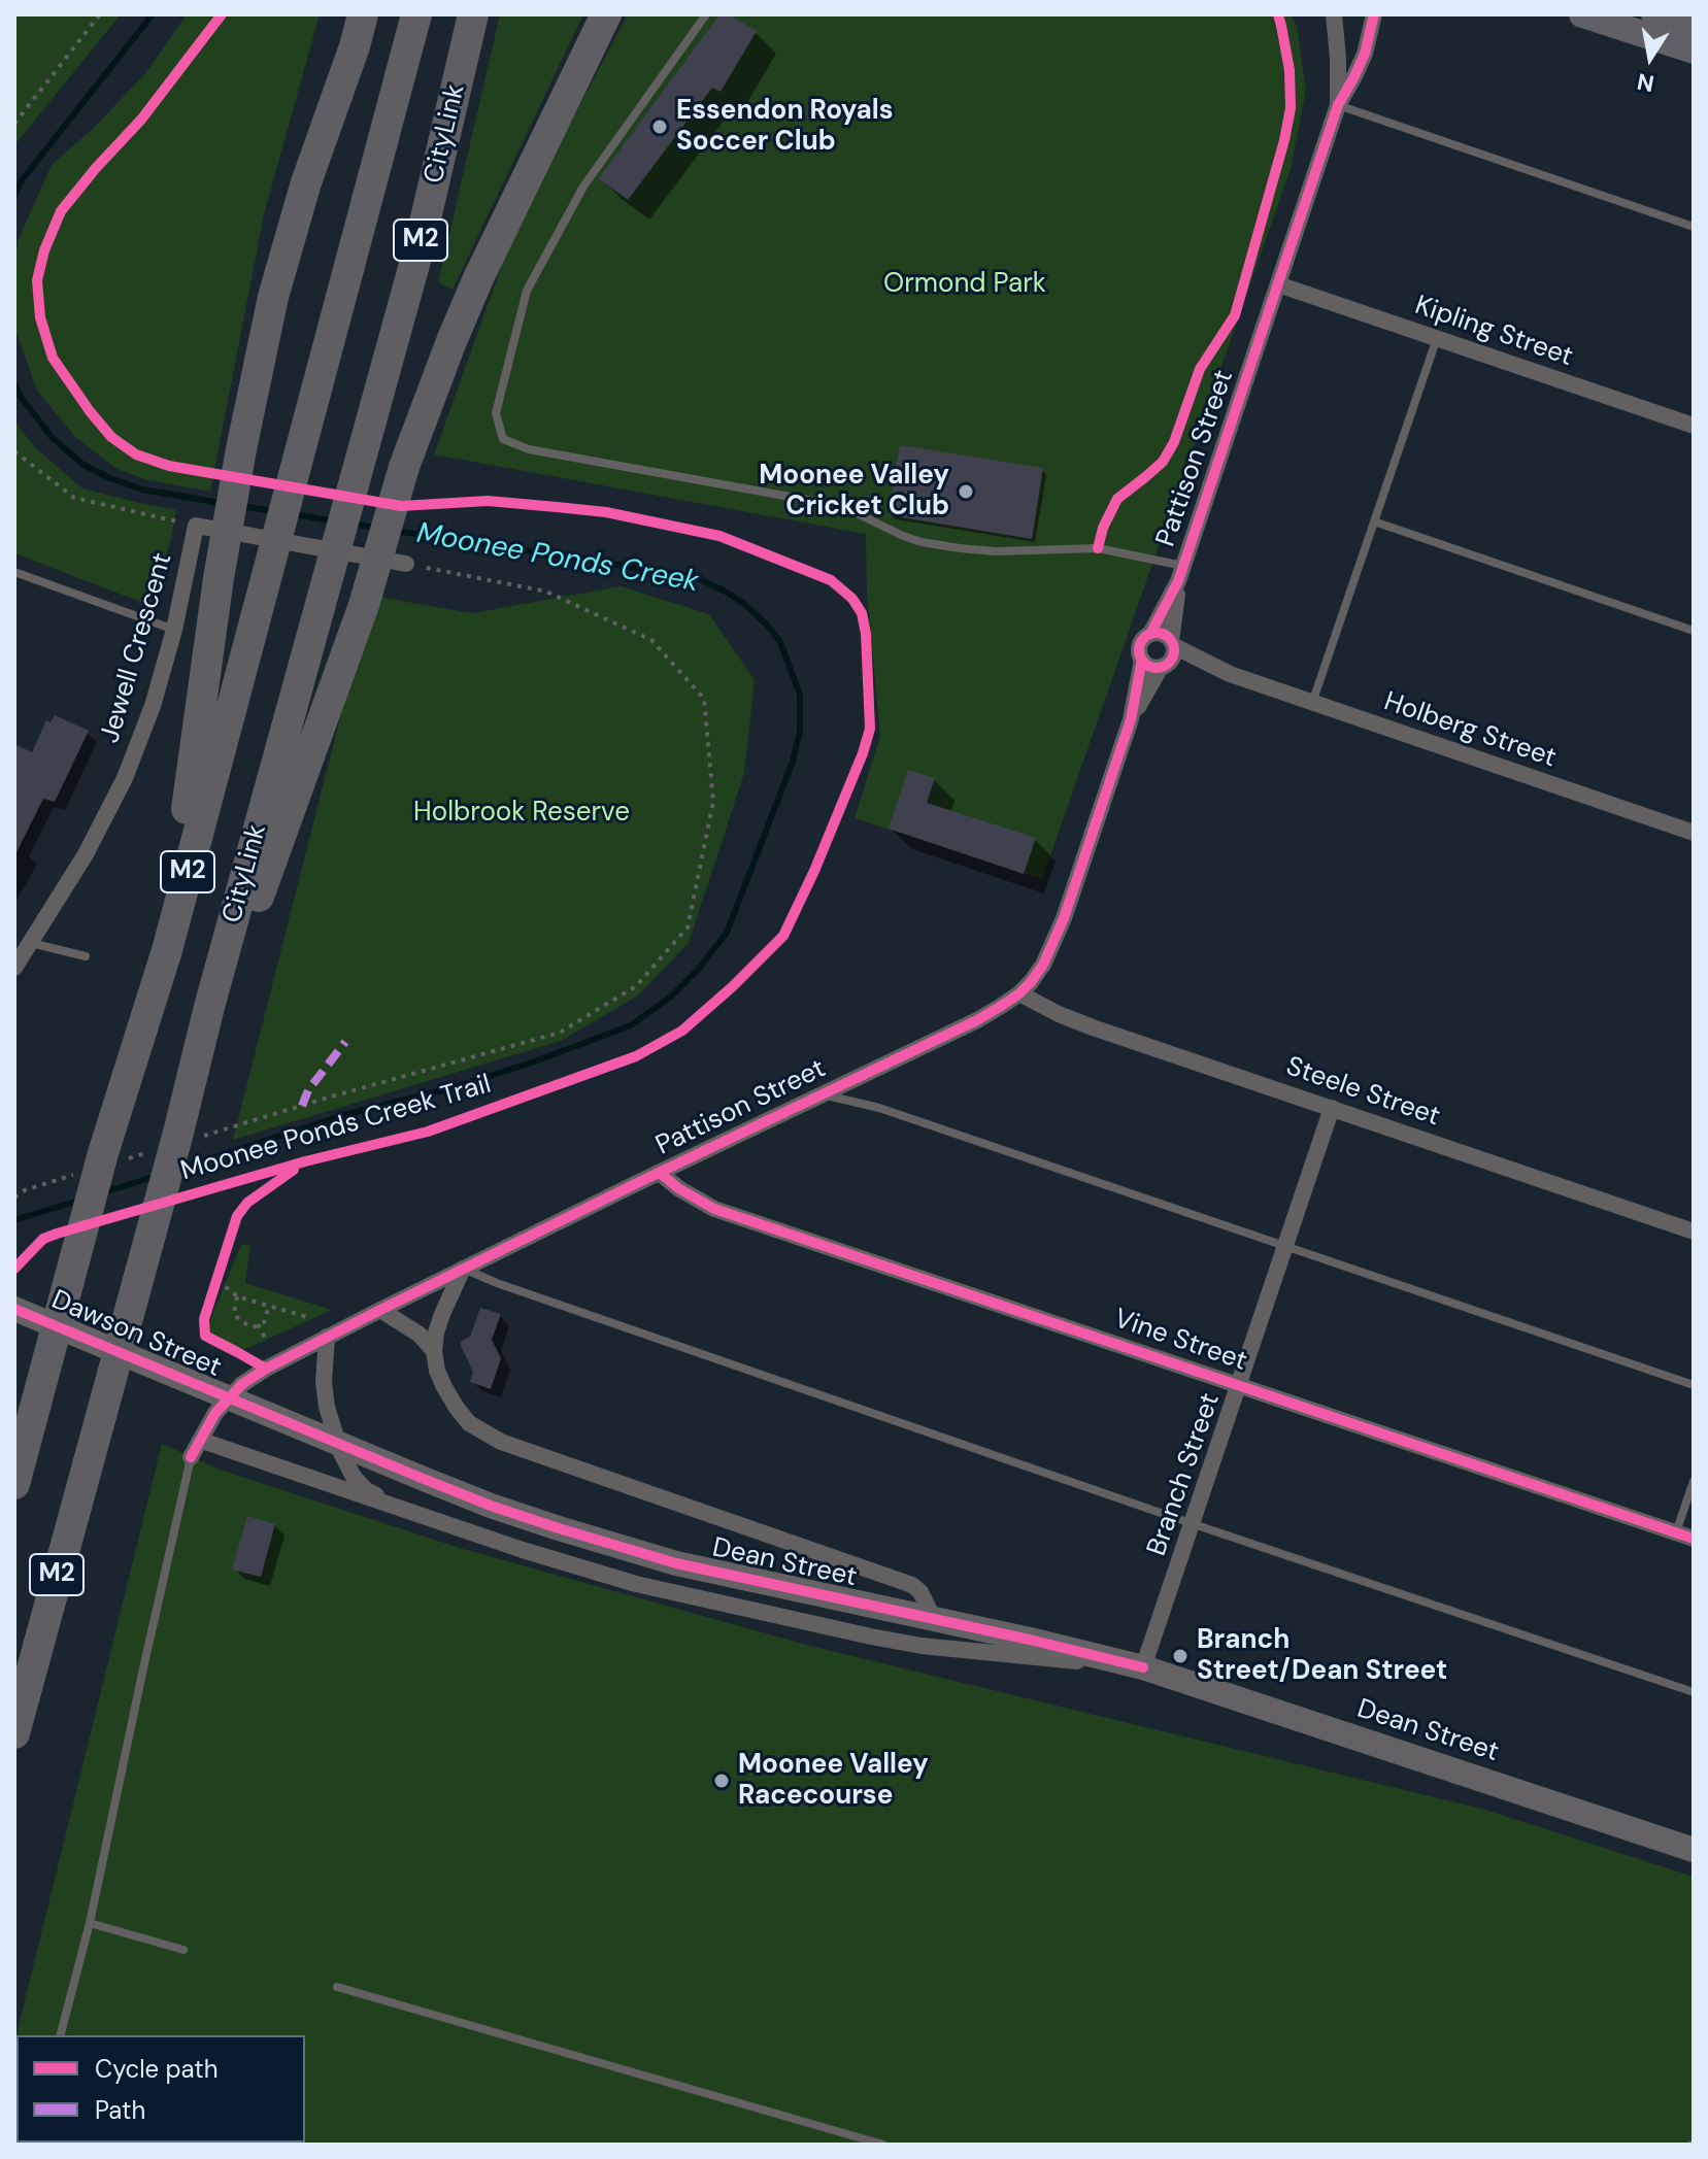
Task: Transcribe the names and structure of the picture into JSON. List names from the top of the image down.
{
  "streets": {
    "highway": ["CityLink", "M2"],
    "street": [
      "Kipling Street",
      "Pattison Street",
      "Jewell Crescent",
      "Holberg Street",
      "Steele Street",
      "Dawson Street",
      "Vine Street",
      "Branch Street",
      "Dean Street"
    ],
    "cycle path": ["Moonee Ponds Creek Trail"]
  },
  "crossings": [
    ["Kipling Street", "Pattison Street"],
    ["Pattison Street", "Holberg Street"],
    ["Pattison Street", "Steele Street"],
    ["Pattison Street", "Vine Street"],
    ["Pattison Street", "Dean Street"],
    ["Steele Street", "Branch Street"],
    ["Dawson Street", "Dean Street"],
    ["Vine Street", "Branch Street"],
    ["Branch Street", "Dean Street"]
  ],
  "water": ["Moonee Ponds Creek"],
  "parks": ["Ormond Park", "Holbrook Reserve"],
  "places": [
    "Essendon Royals Soccer Club",
    "Moonee Valley Cricket Club",
    "Branch Street/Dean Street",
    "Moonee Valley Racecourse"
  ],
  "legend": ["Cycle path", "Path"],
  "north": "bottom"
}
